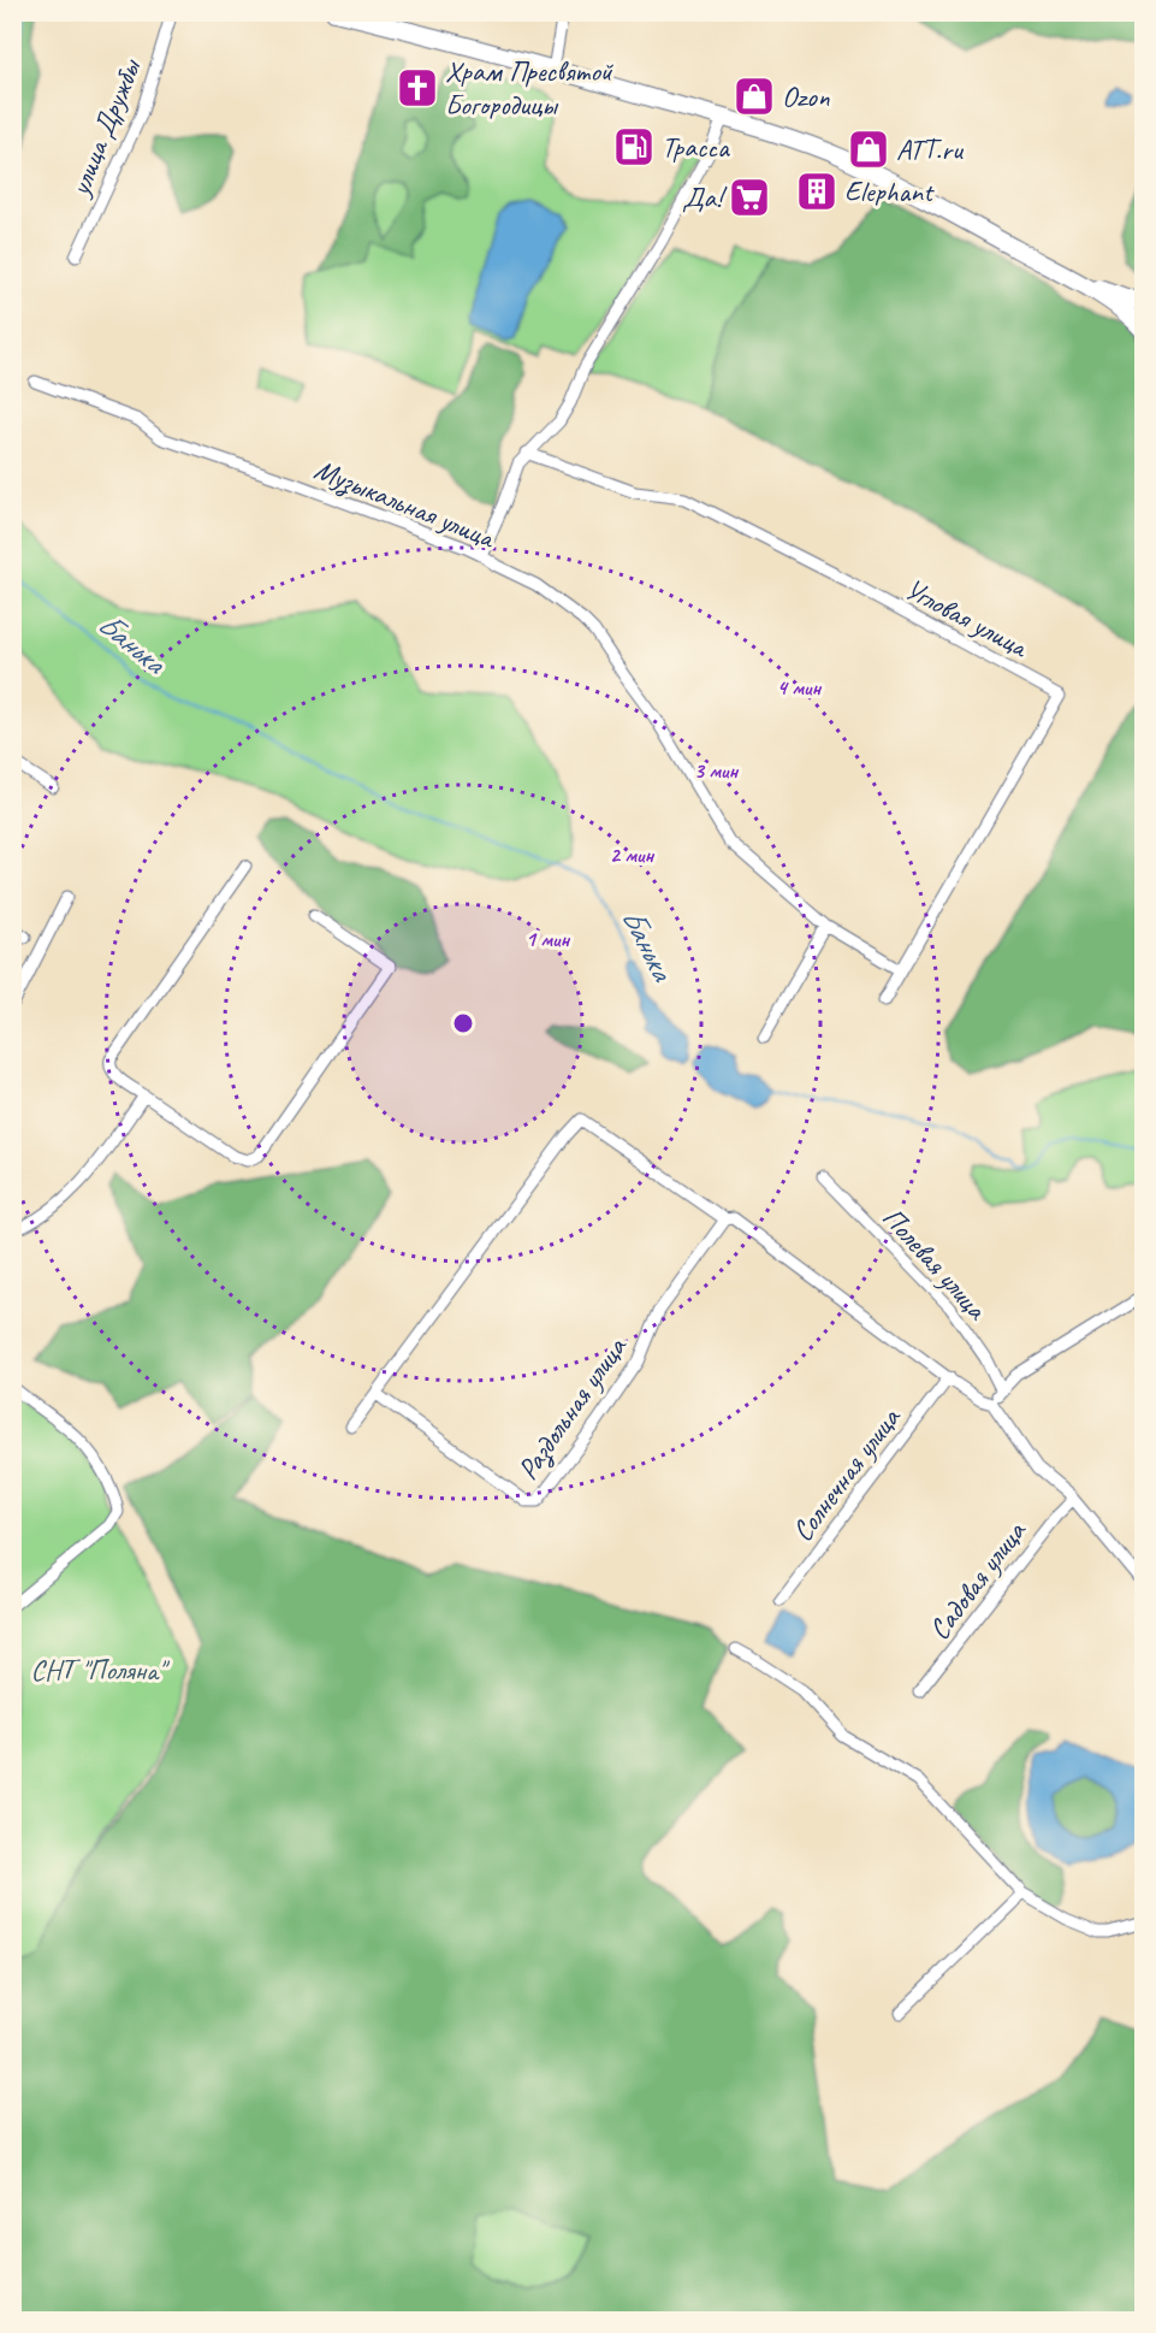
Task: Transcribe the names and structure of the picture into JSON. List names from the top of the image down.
{
  "streets": {
    "street": [
      "улица Дружбы",
      "Музыкальная улица",
      "Угловая улица",
      "Полевая улица",
      "Раздольная улица",
      "Солнечная улица",
      "Садовая улица"
    ]
  },
  "crossings": [
    ["Музыкальная улица", "Угловая улица"]
  ],
  "water": ["Банька"],
  "parks": ["СНТ \"Поляна\""],
  "places": {
    "church": ["Храм Пресвятой Богородицы"],
    "shop": ["Ozon", "ATT.ru"],
    "fuel station": ["Трасса"],
    "building": ["Elephant"],
    "supermarket": ["Да!"]
  },
  "rings": [
    "4 мин",
    "3 мин",
    "2 мин",
    "1 мин"
  ]
}
